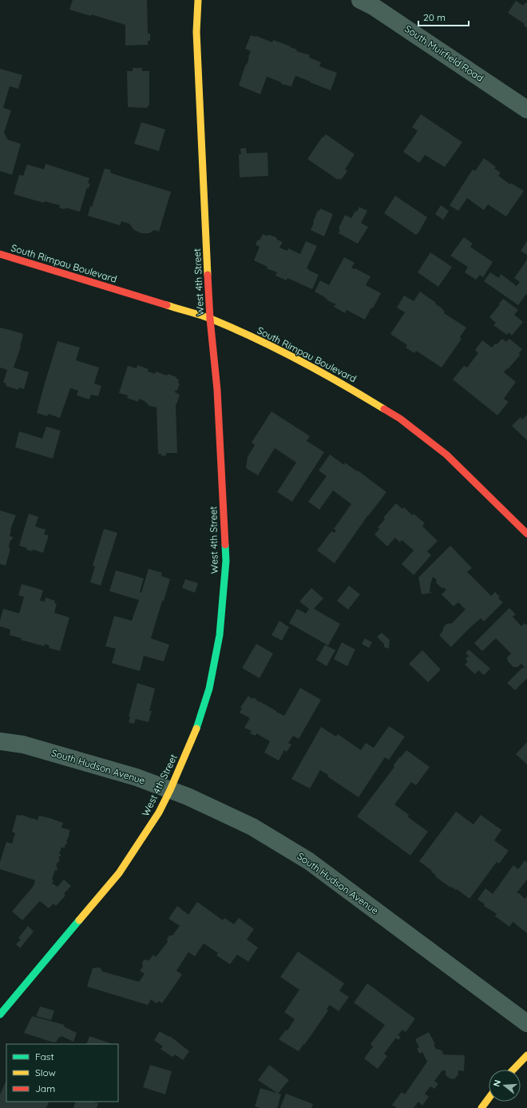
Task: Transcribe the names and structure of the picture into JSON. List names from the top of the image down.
{
  "streets": {
    "street": [
      "South Muirfield Road",
      "South Rimpau Boulevard",
      "West 4th Street",
      "South Hudson Avenue"
    ]
  },
  "crossings": [
    ["South Rimpau Boulevard", "West 4th Street"],
    ["West 4th Street", "South Hudson Avenue"]
  ],
  "legend": ["Fast", "Slow", "Jam"],
  "scale_bar": "20 m",
  "north": "left"
}
